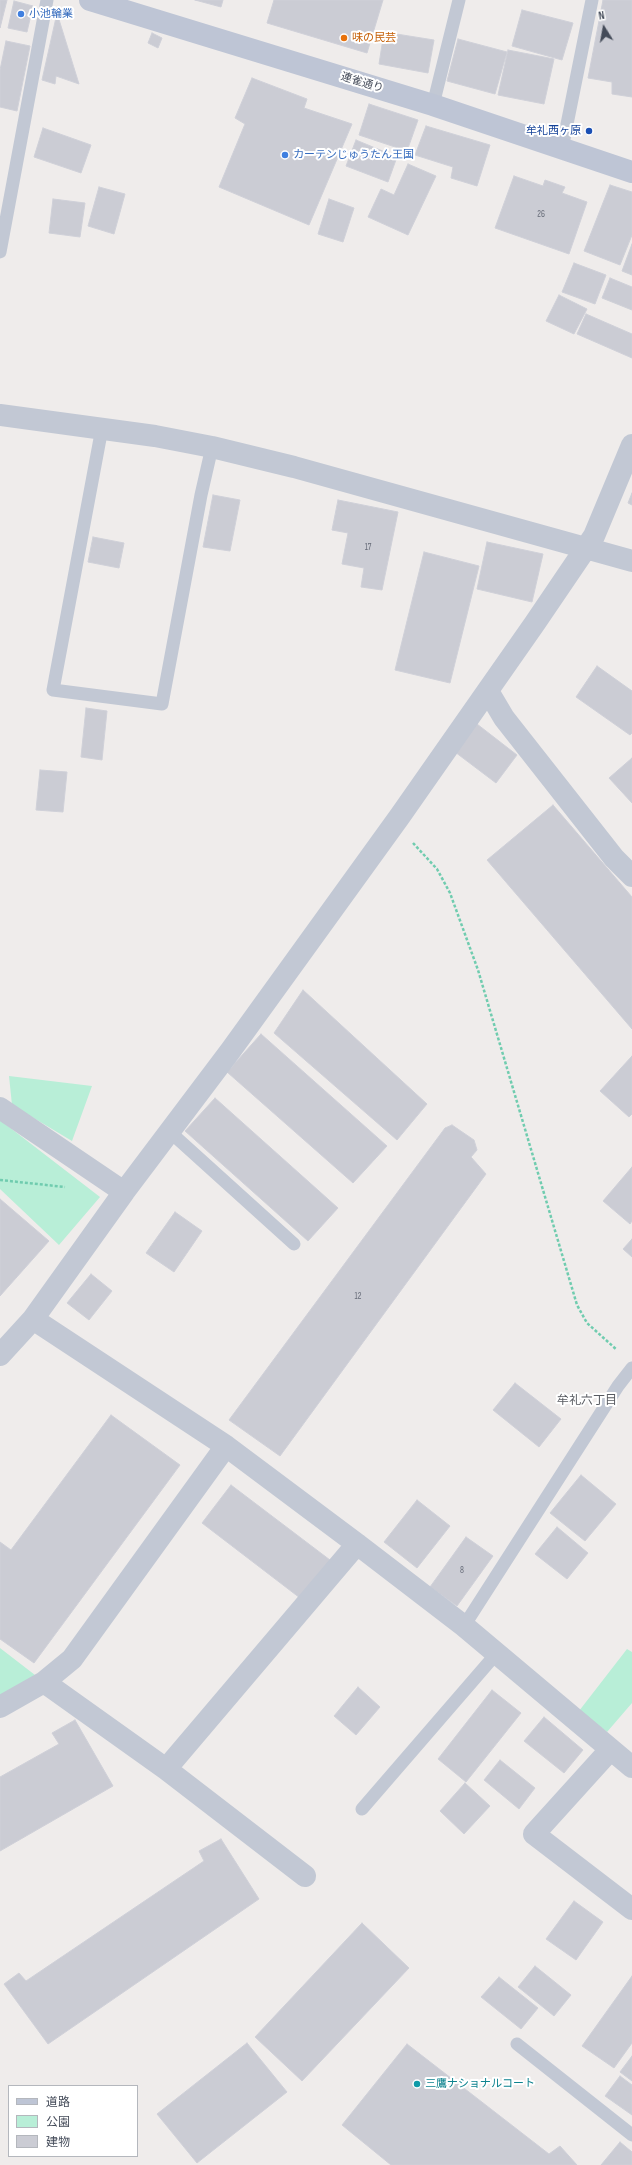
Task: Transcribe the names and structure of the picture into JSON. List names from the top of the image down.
{
  "streets": {
    "main road": ["連雀通り"]
  },
  "districts": ["牟礼六丁目"],
  "places": [
    "小池輪業",
    "味の民芸",
    "牟礼西ヶ原",
    "カーテンじゅうたん王国",
    "三鷹ナショナルコート"
  ],
  "house_numbers": [
    "26",
    "17",
    "12",
    "8"
  ],
  "legend": ["道路", "公園", "建物"],
  "north": "top"
}
